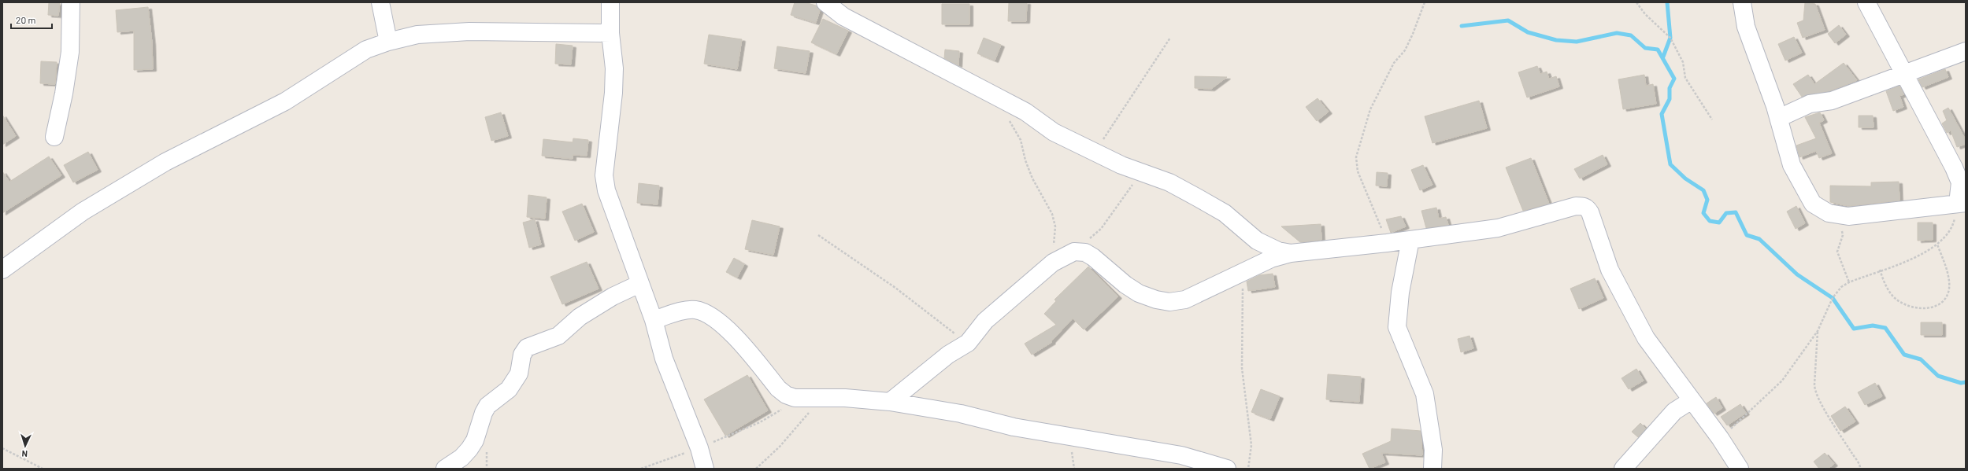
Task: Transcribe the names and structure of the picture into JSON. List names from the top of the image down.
{
  "scale_bar": "20 m",
  "north": "bottom"
}
